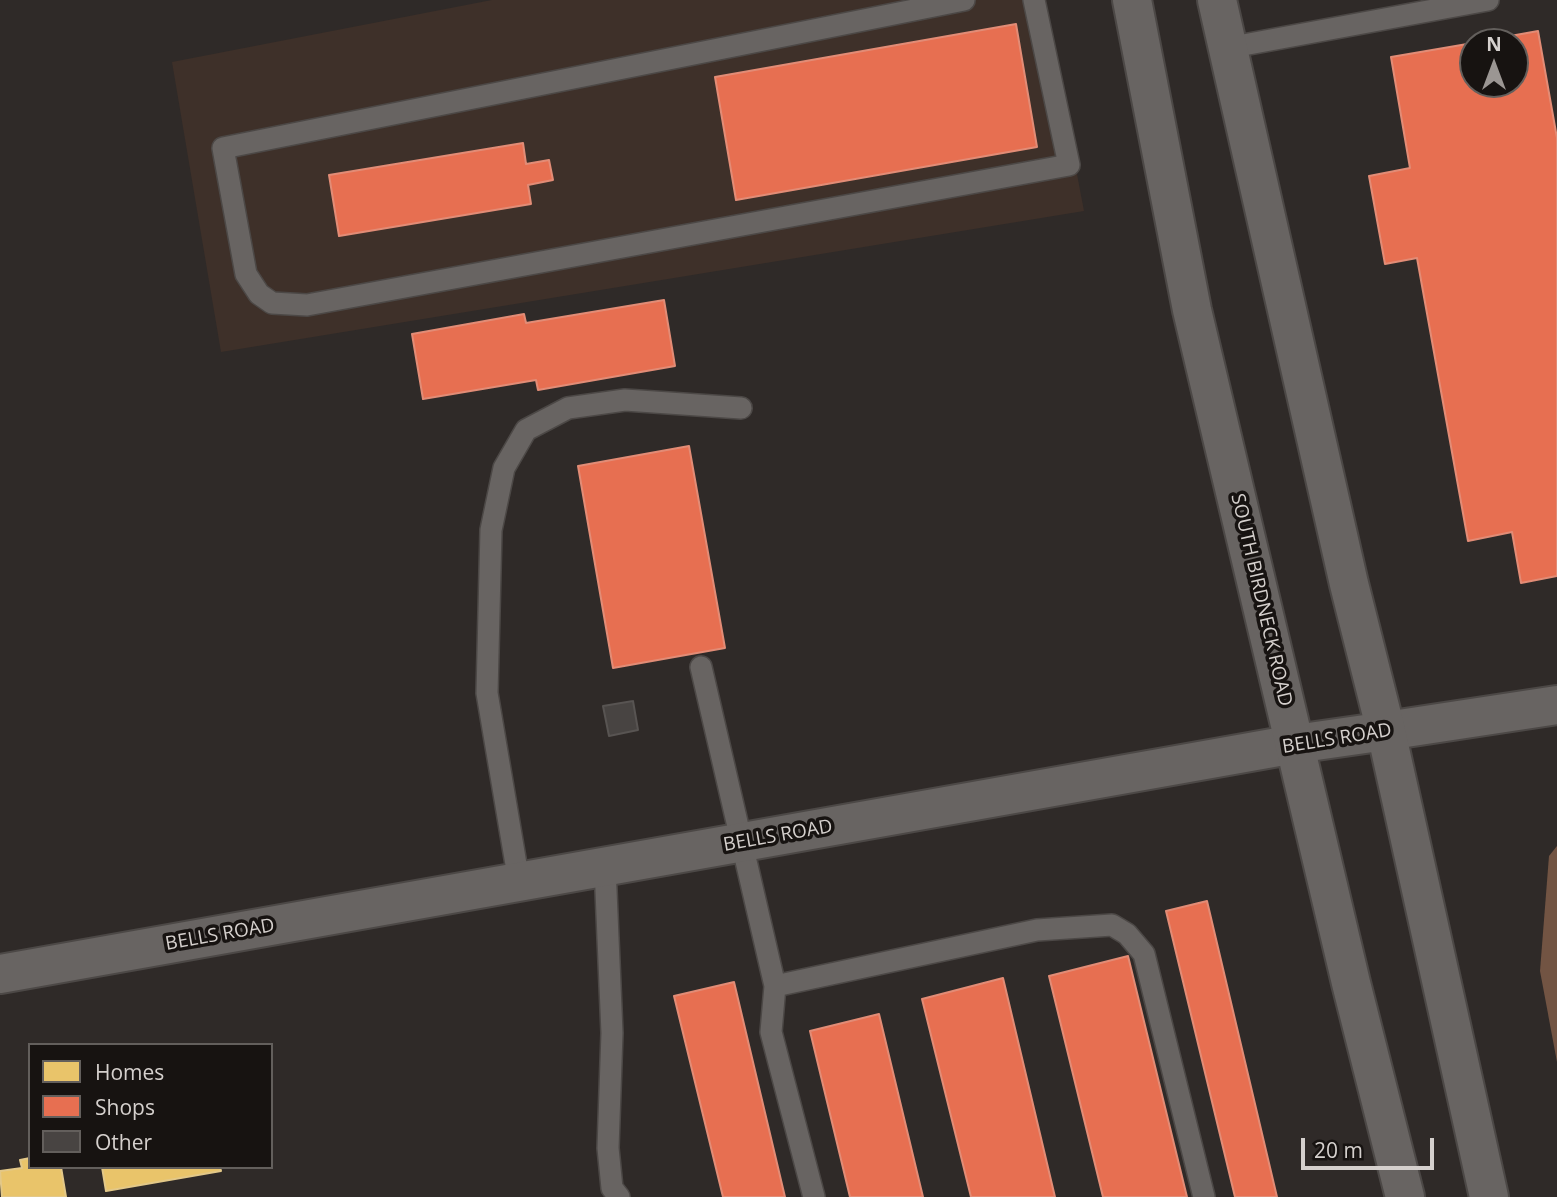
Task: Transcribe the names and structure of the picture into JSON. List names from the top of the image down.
{
  "streets": {
    "main road": ["SOUTH BIRDNECK ROAD", "BELLS ROAD"]
  },
  "crossings": [
    ["SOUTH BIRDNECK ROAD", "BELLS ROAD"]
  ],
  "legend": ["Homes", "Shops", "Other"],
  "scale_bar": "20 m",
  "north": "top"
}
